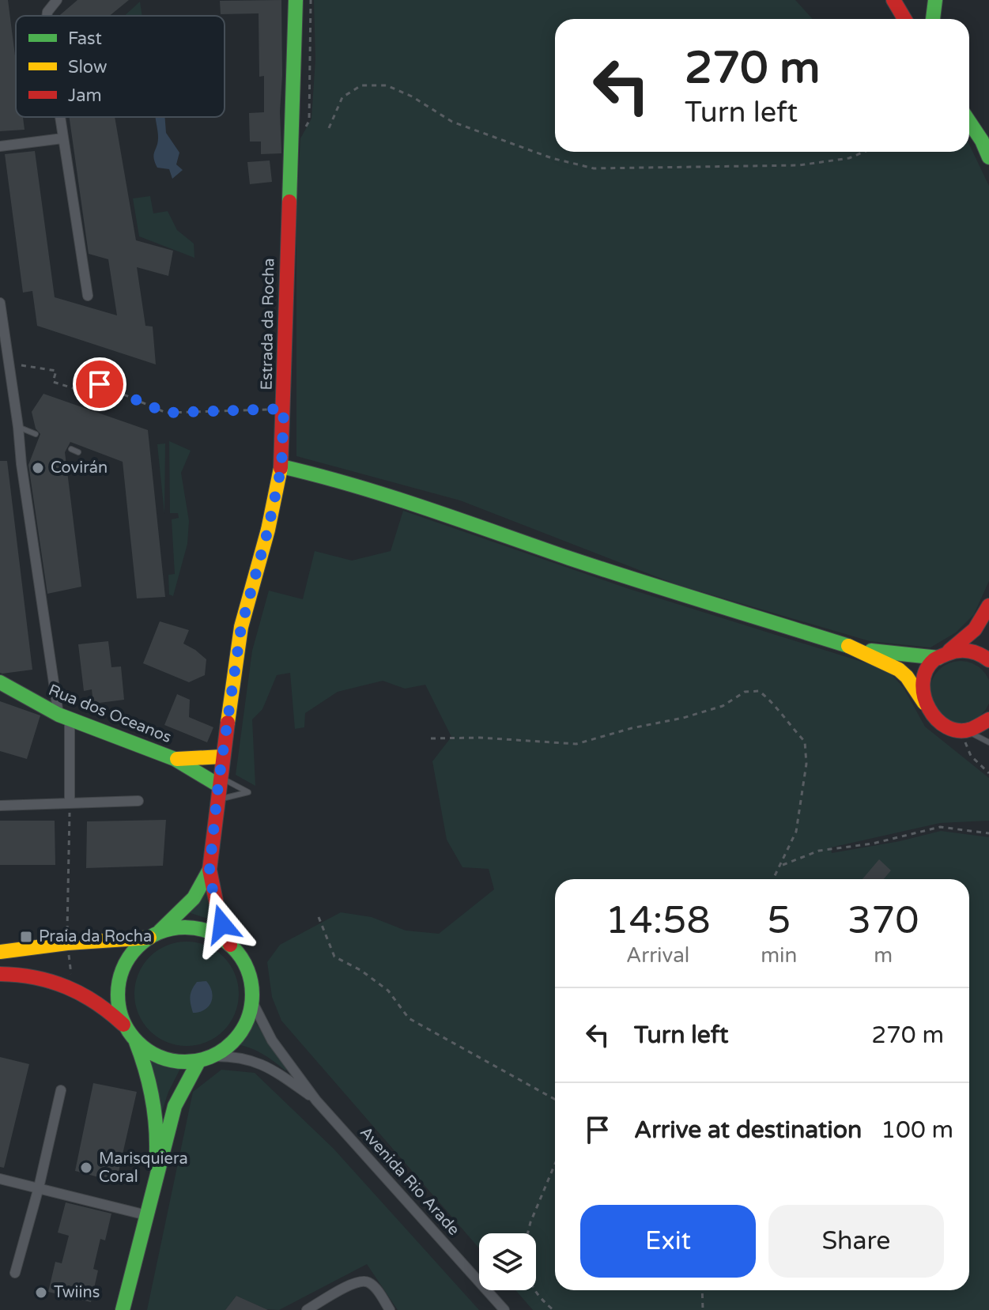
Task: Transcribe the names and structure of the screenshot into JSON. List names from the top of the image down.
{
  "streets": {
    "street": ["Estrada da Rocha", "Rua dos Oceanos", "Avenida Rio Arade"]
  },
  "places": {
    "other": ["Covirán", "Marisquiera Coral", "Twiins"],
    "transit": ["Praia da Rocha"]
  },
  "legend": ["Fast", "Slow", "Jam"],
  "page": {
    "turn": ["270 m", "Turn left"],
    "eta": [
      "14:58",
      "Arrival",
      "5",
      "min",
      "370",
      "m"
    ],
    "list": [
      {
        "name": "Turn left",
        "value": "270 m"
      },
      {
        "name": "Arrive at destination",
        "value": "100 m"
      }
    ],
    "buttons": ["Exit", "Share"]
  }
}
